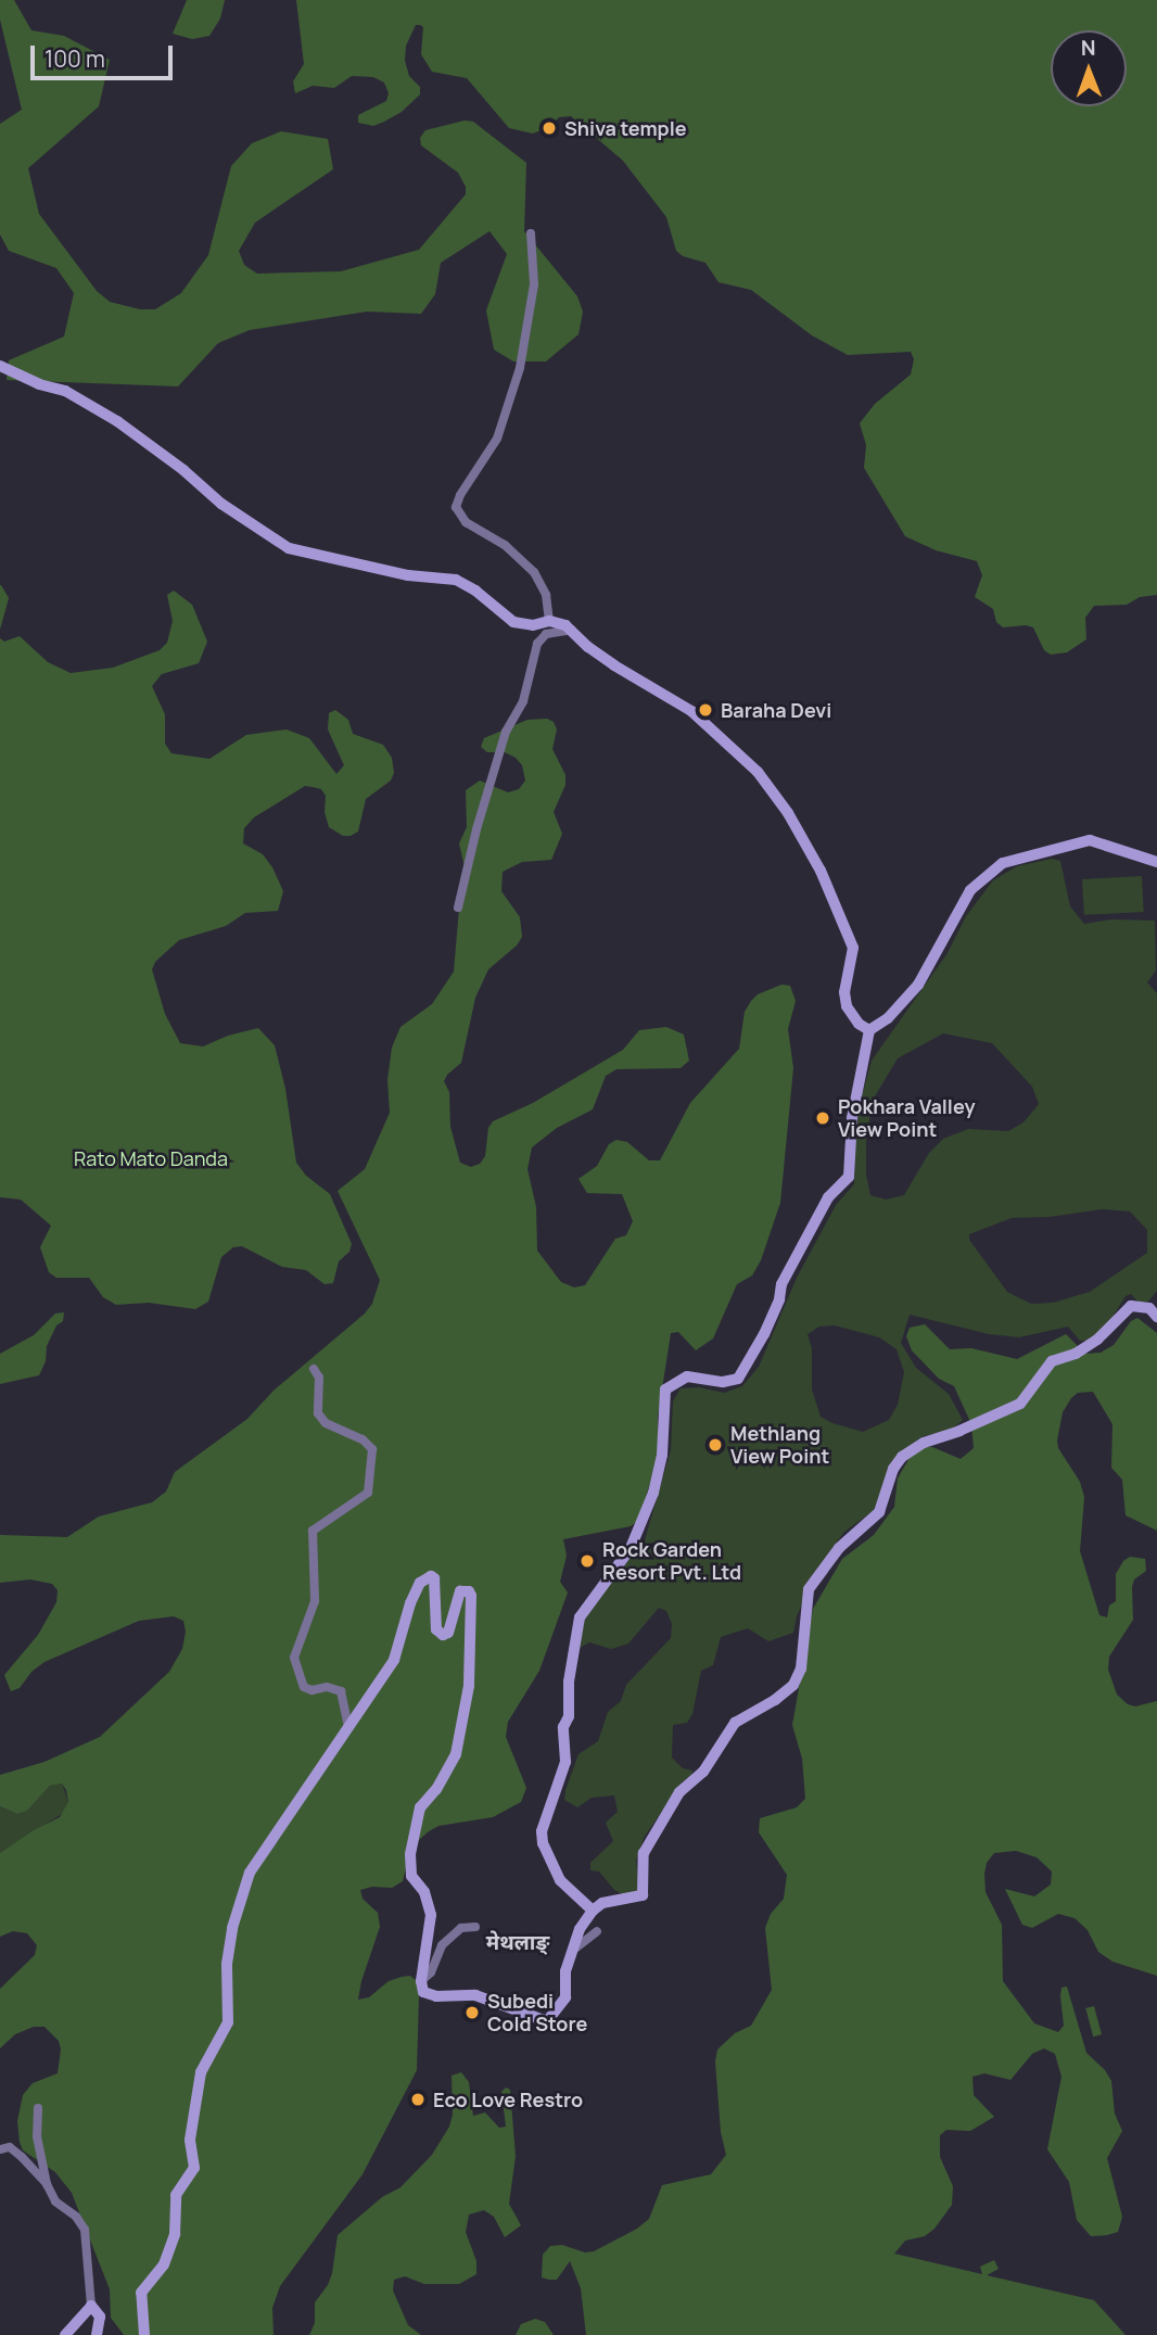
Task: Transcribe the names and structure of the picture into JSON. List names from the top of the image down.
{
  "districts": ["मेथलाङ्"],
  "parks": ["Rato Mato Danda"],
  "places": [
    "Shiva temple",
    "Baraha Devi",
    "Pokhara Valley View Point",
    "Methlang View Point",
    "Rock Garden Resort Pvt. Ltd",
    "Subedi Cold Store",
    "Eco Love Restro"
  ],
  "scale_bar": "100 m",
  "north": "top"
}
